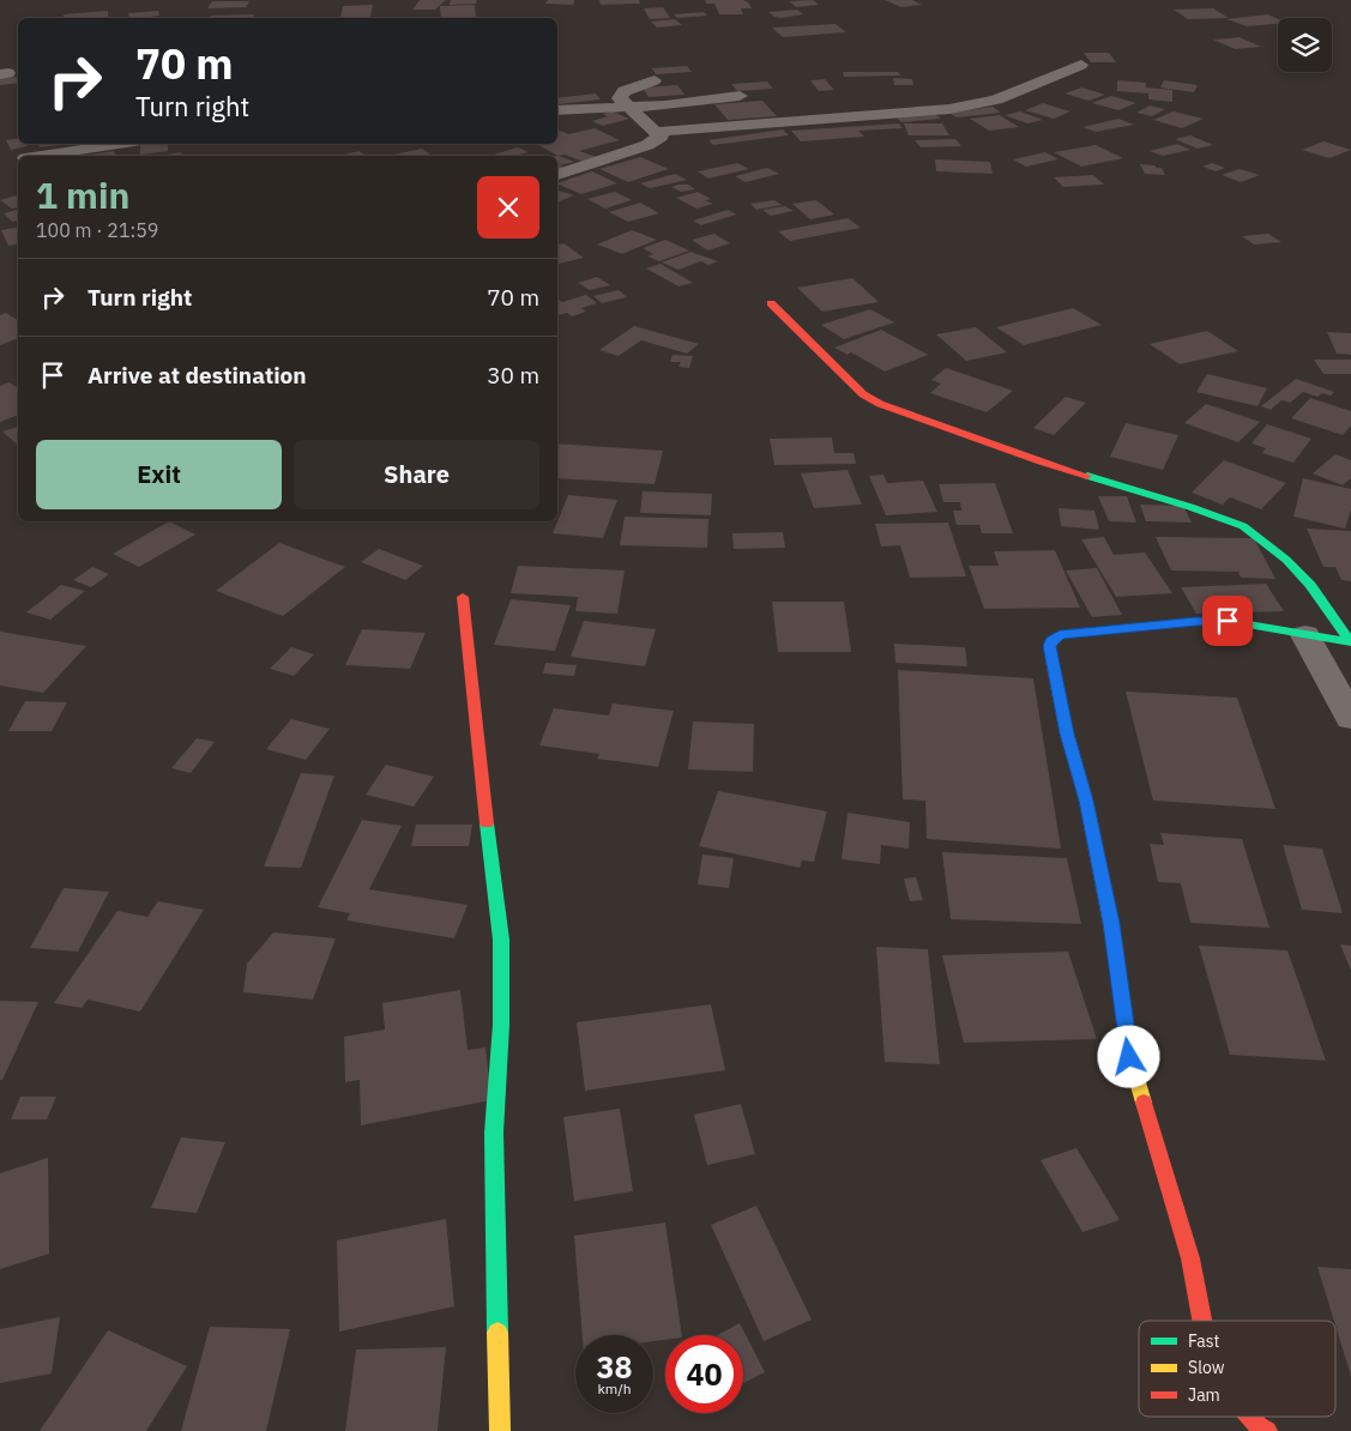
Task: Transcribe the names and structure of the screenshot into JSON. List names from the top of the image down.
{
  "legend": ["Fast", "Slow", "Jam"],
  "page": {
    "turn": ["70 m", "Turn right"],
    "heading": ["1 min", "100 m · 21:59"],
    "list": [
      {
        "name": "Turn right",
        "value": "70 m"
      },
      {
        "name": "Arrive at destination",
        "value": "30 m"
      }
    ],
    "buttons": ["Exit", "Share"],
    "speed": "38 km/h",
    "limit": "40"
  }
}
